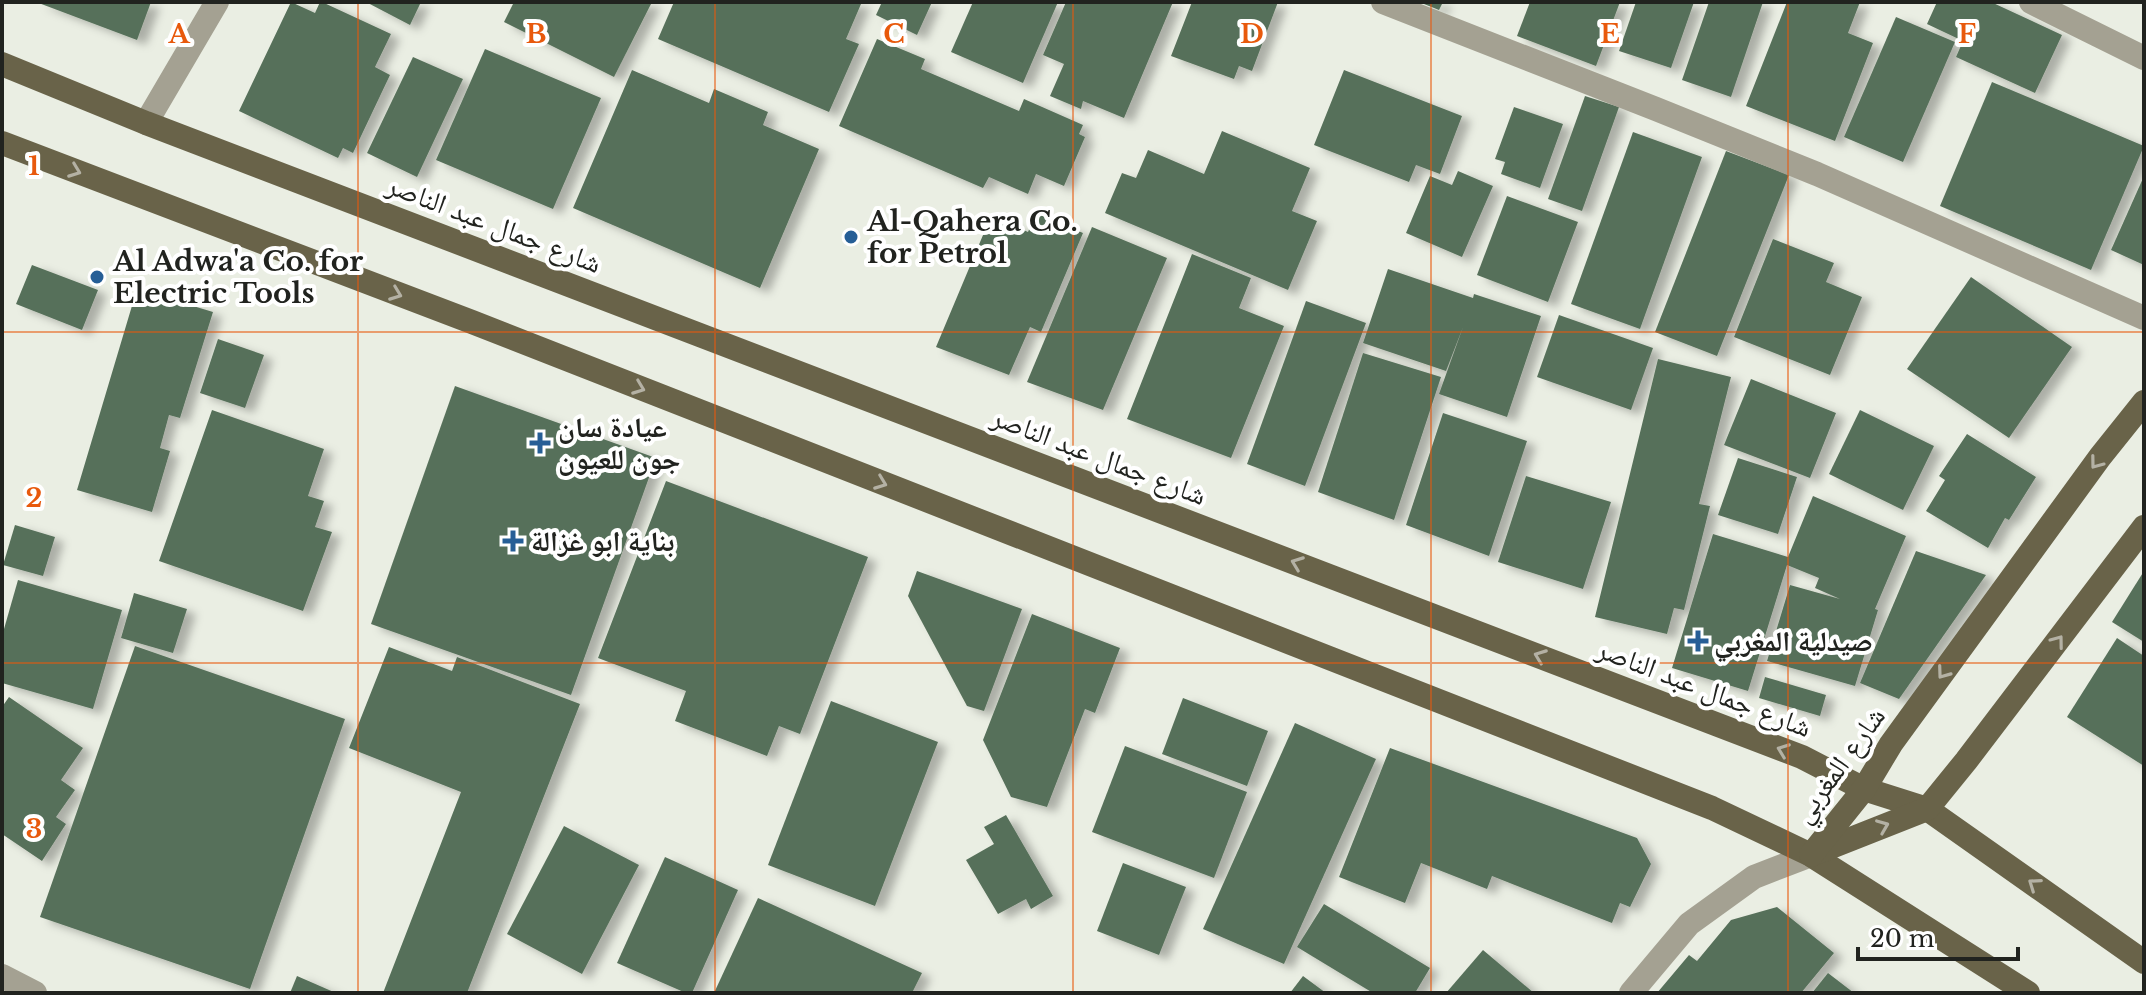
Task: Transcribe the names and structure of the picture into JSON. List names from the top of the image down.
{
  "streets": {
    "main road": ["شارع جمال عبد الناصر", "شارع المغربي"]
  },
  "crossings": [
    ["شارع جمال عبد الناصر", "شارع المغربي"]
  ],
  "places": {
    "other": ["Al-Qahera Co. for Petrol", "Al Adwa'a Co. for Electric Tools"],
    "health": ["عيادة سان جون للعيون", "بناية ابو غزالة", "صيدلية المغربي"]
  },
  "scale_bar": "20 m",
  "grid": {
    "columns": [
      "A",
      "B",
      "C",
      "D",
      "E",
      "F"
    ],
    "rows": ["1", "2", "3"]
  }
}
